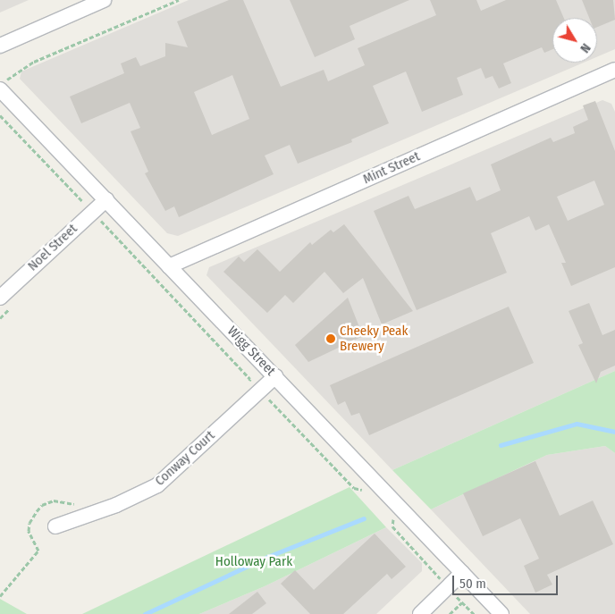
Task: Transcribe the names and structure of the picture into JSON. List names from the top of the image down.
{
  "streets": {
    "street": [
      "Mint Street",
      "Noel Street",
      "Wigg Street",
      "Conway Court"
    ]
  },
  "crossings": [
    ["Mint Street", "Wigg Street"],
    ["Noel Street", "Wigg Street"],
    ["Wigg Street", "Conway Court"]
  ],
  "parks": ["Holloway Park"],
  "places": ["Cheeky Peak Brewery"],
  "scale_bar": "50 m",
  "north": "bottom right"
}
